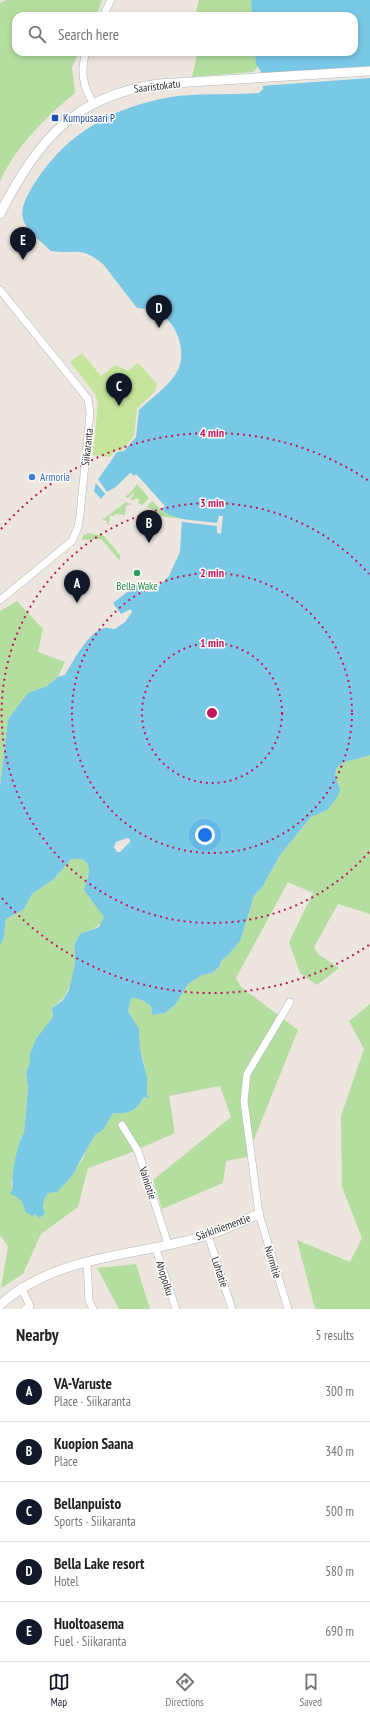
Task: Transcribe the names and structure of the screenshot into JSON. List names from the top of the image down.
{
  "streets": {
    "main road": ["Saaristokatu", "Särkiniementie"],
    "street": [
      "Siikaranta",
      "Vainiotie",
      "Nurmitie",
      "Luhtatie",
      "Ahopolku"
    ]
  },
  "crossings": [
    ["Vainiotie", "Särkiniementie"],
    ["Särkiniementie", "Nurmitie"],
    ["Särkiniementie", "Luhtatie"],
    ["Särkiniementie", "Ahopolku"]
  ],
  "places": {
    "transit": ["Kumpusaari P"],
    "other": ["Armoria", "Bella Wake"]
  },
  "page": {
    "search": "Search here",
    "pins": [
      "E",
      "D",
      "C",
      "B",
      "A"
    ],
    "heading": ["Nearby", "5 results"],
    "list": [
      {
        "mark": "A",
        "name": "VA-Varuste",
        "note": "Place · Siikaranta",
        "value": "300 m"
      },
      {
        "mark": "B",
        "name": "Kuopion Saana",
        "note": "Place",
        "value": "340 m"
      },
      {
        "mark": "C",
        "name": "Bellanpuisto",
        "note": "Sports · Siikaranta",
        "value": "500 m"
      },
      {
        "mark": "D",
        "name": "Bella Lake resort",
        "note": "Hotel",
        "value": "580 m"
      },
      {
        "mark": "E",
        "name": "Huoltoasema",
        "note": "Fuel · Siikaranta",
        "value": "690 m"
      }
    ],
    "nav": ["Map", "Directions", "Saved"]
  },
  "rings": [
    "4 min",
    "3 min",
    "2 min",
    "1 min"
  ]
}
